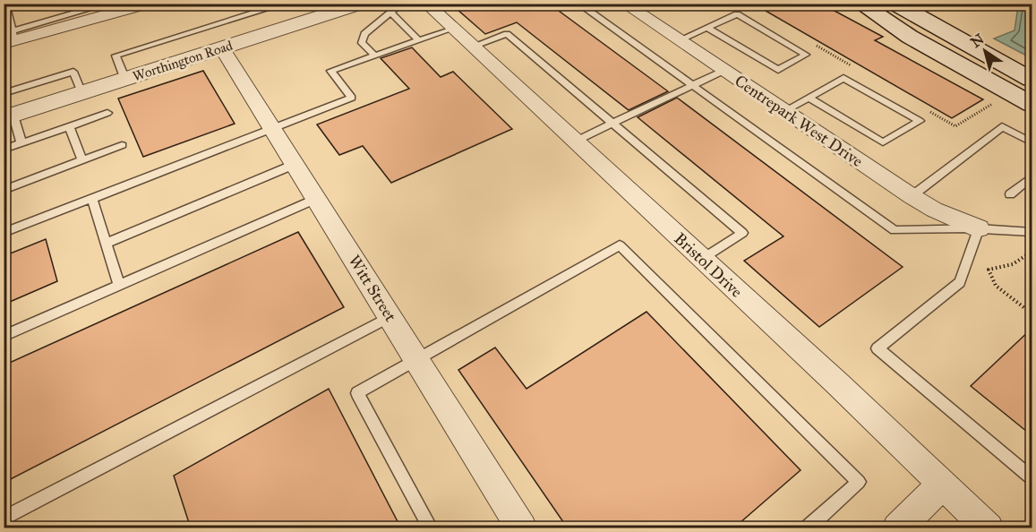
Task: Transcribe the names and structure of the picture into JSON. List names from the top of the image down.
{
  "streets": {
    "street": [
      "Worthington Road",
      "Centrepark West Drive",
      "Bristol Drive",
      "Witt Street"
    ]
  },
  "crossings": [
    ["Worthington Road", "Witt Street"]
  ],
  "north": "top left"
}
